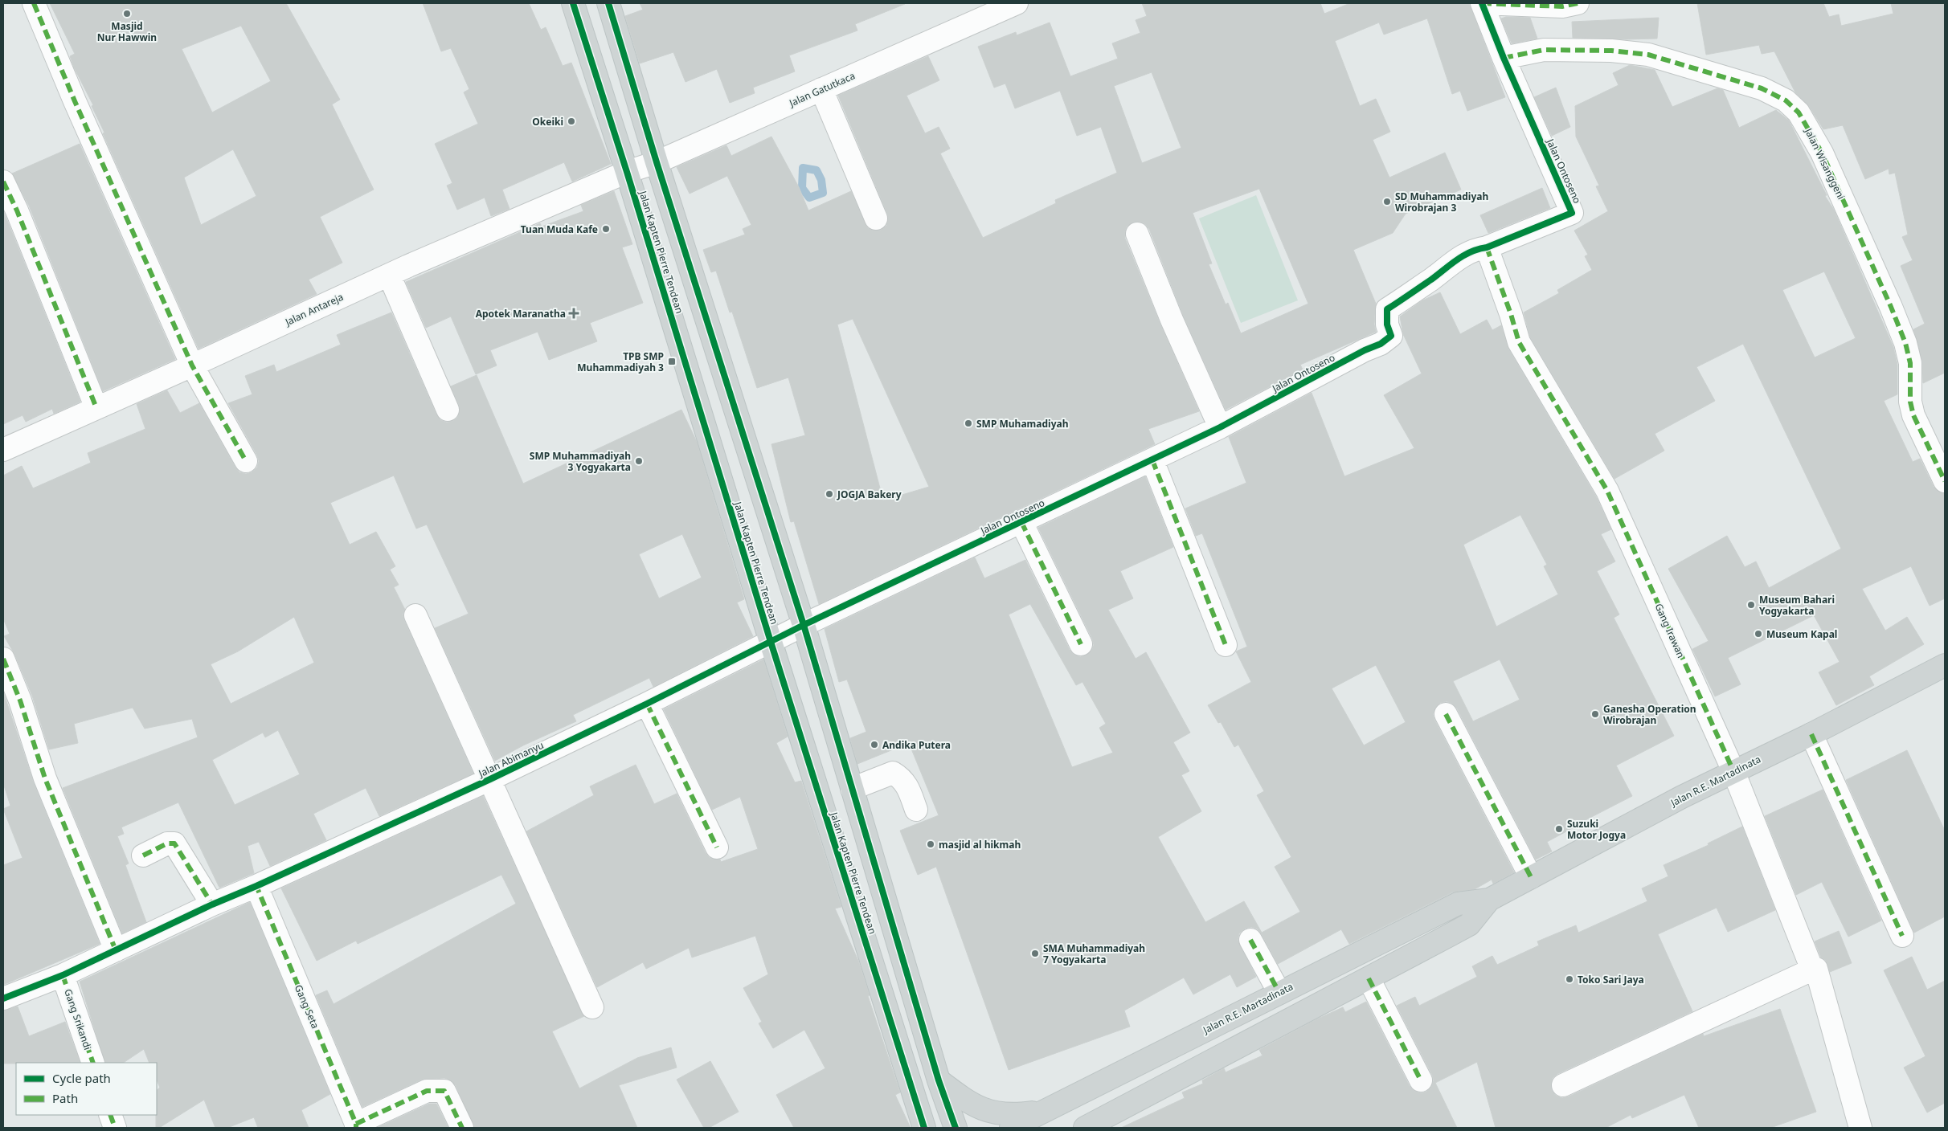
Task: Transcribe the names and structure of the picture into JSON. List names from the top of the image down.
{
  "streets": {
    "main road": ["Jalan Kapten Pierre Tendean", "Jalan R.E. Martadinata"],
    "street": [
      "Jalan Gatutkaca",
      "Jalan Wisanggeni",
      "Jalan Ontoseno",
      "Jalan Antareja",
      "Gang Irawan",
      "Jalan Abimanyu",
      "Gang Seta",
      "Gang Srikandi"
    ]
  },
  "crossings": [
    ["Jalan Gatutkaca", "Jalan Kapten Pierre Tendean"],
    ["Jalan Gatutkaca", "Jalan Antareja"],
    ["Jalan Wisanggeni", "Jalan Ontoseno"],
    ["Jalan Ontoseno", "Jalan Kapten Pierre Tendean"],
    ["Jalan Ontoseno", "Gang Irawan"],
    ["Jalan Ontoseno", "Jalan Abimanyu"],
    ["Jalan Kapten Pierre Tendean", "Jalan Antareja"],
    ["Jalan Kapten Pierre Tendean", "Jalan Abimanyu"],
    ["Gang Irawan", "Jalan R.E. Martadinata"],
    ["Jalan Abimanyu", "Gang Seta"],
    ["Jalan Abimanyu", "Gang Srikandi"]
  ],
  "places": {
    "other": [
      "Masjid Nur Hawwin",
      "Okeiki",
      "SD Muhammadiyah Wirobrajan 3",
      "Tuan Muda Kafe",
      "SMP Muhamadiyah",
      "SMP Muhammadiyah 3 Yogyakarta",
      "JOGJA Bakery",
      "Museum Bahari Yogyakarta",
      "Museum Kapal",
      "Ganesha Operation Wirobrajan",
      "Andika Putera",
      "Suzuki Motor Jogya",
      "masjid al hikmah",
      "SMA Muhammadiyah 7 Yogyakarta",
      "Toko Sari Jaya"
    ],
    "health": ["Apotek Maranatha"],
    "transit": ["TPB SMP Muhammadiyah 3"]
  },
  "legend": ["Cycle path", "Path"]
}
